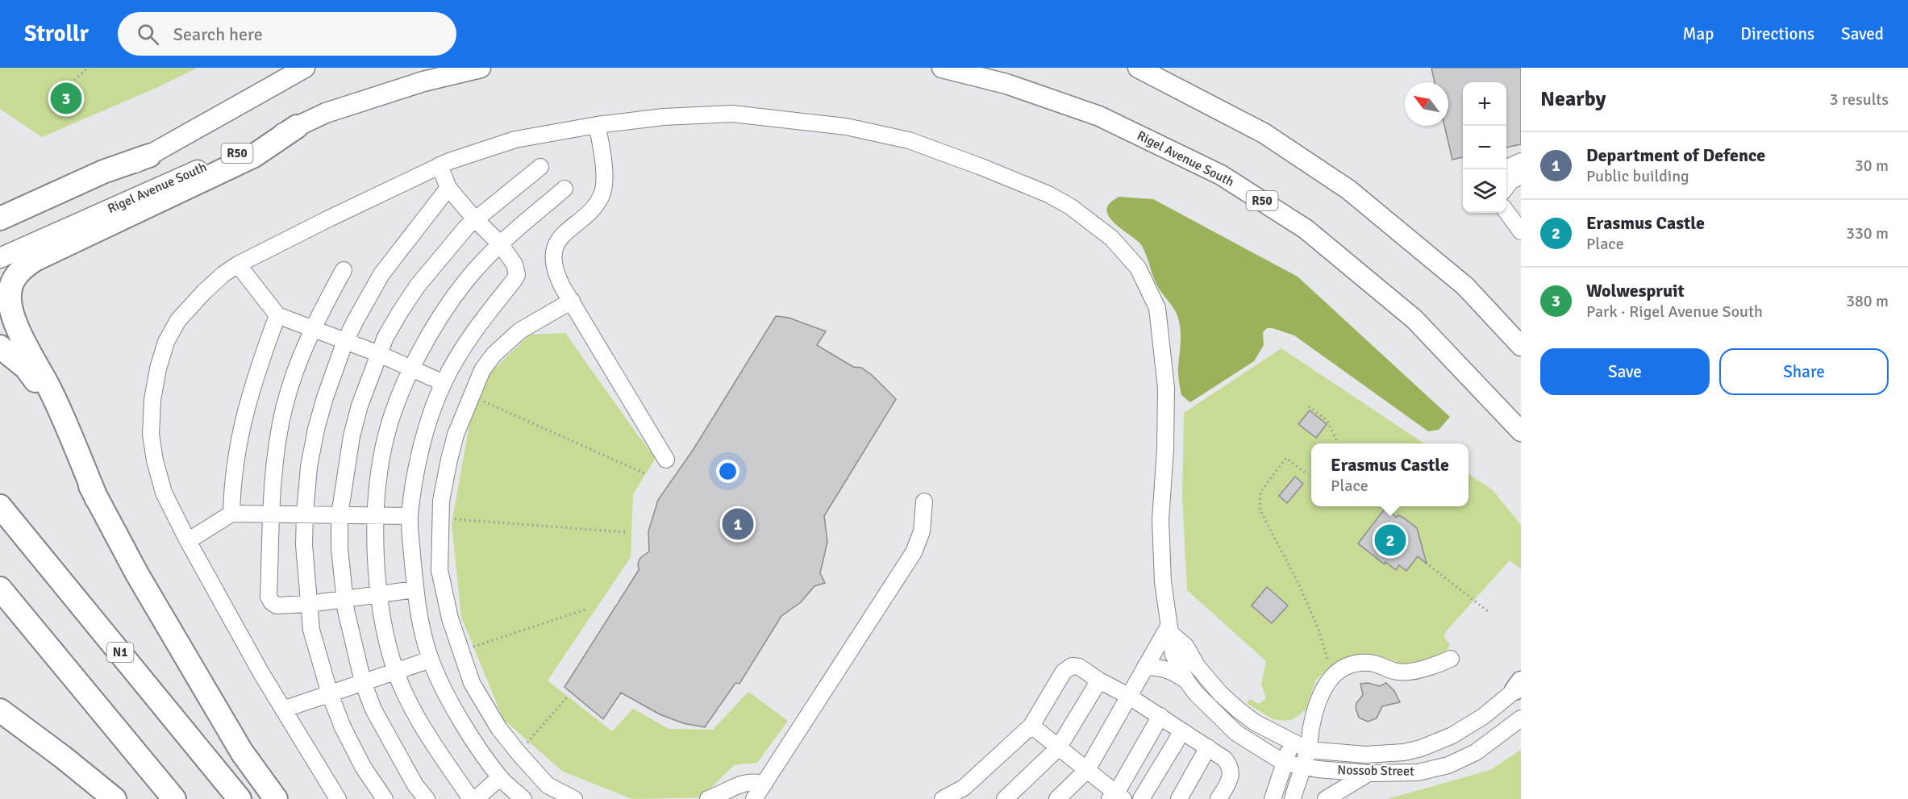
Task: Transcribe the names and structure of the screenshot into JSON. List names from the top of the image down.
{
  "streets": {
    "highway": ["N1"],
    "main road": ["R50", "Rigel Avenue South"],
    "street": ["Nossob Street"]
  },
  "north": "top left",
  "page": {
    "header": "Strollr",
    "search": "Search here",
    "nav": ["Map", "Directions", "Saved"],
    "heading": ["Nearby", "3 results"],
    "pins": ["3", "1", "2"],
    "map_buttons": ["+", "−"],
    "list": [
      {
        "mark": "1",
        "name": "Department of Defence",
        "note": "Public building",
        "value": "30 m"
      },
      {
        "mark": "2",
        "name": "Erasmus Castle",
        "note": "Place",
        "value": "330 m"
      },
      {
        "mark": "3",
        "name": "Wolwespruit",
        "note": "Park · Rigel Avenue South",
        "value": "380 m"
      }
    ],
    "buttons": ["Save", "Share"],
    "popup": ["Erasmus Castle", "Place"]
  }
}
